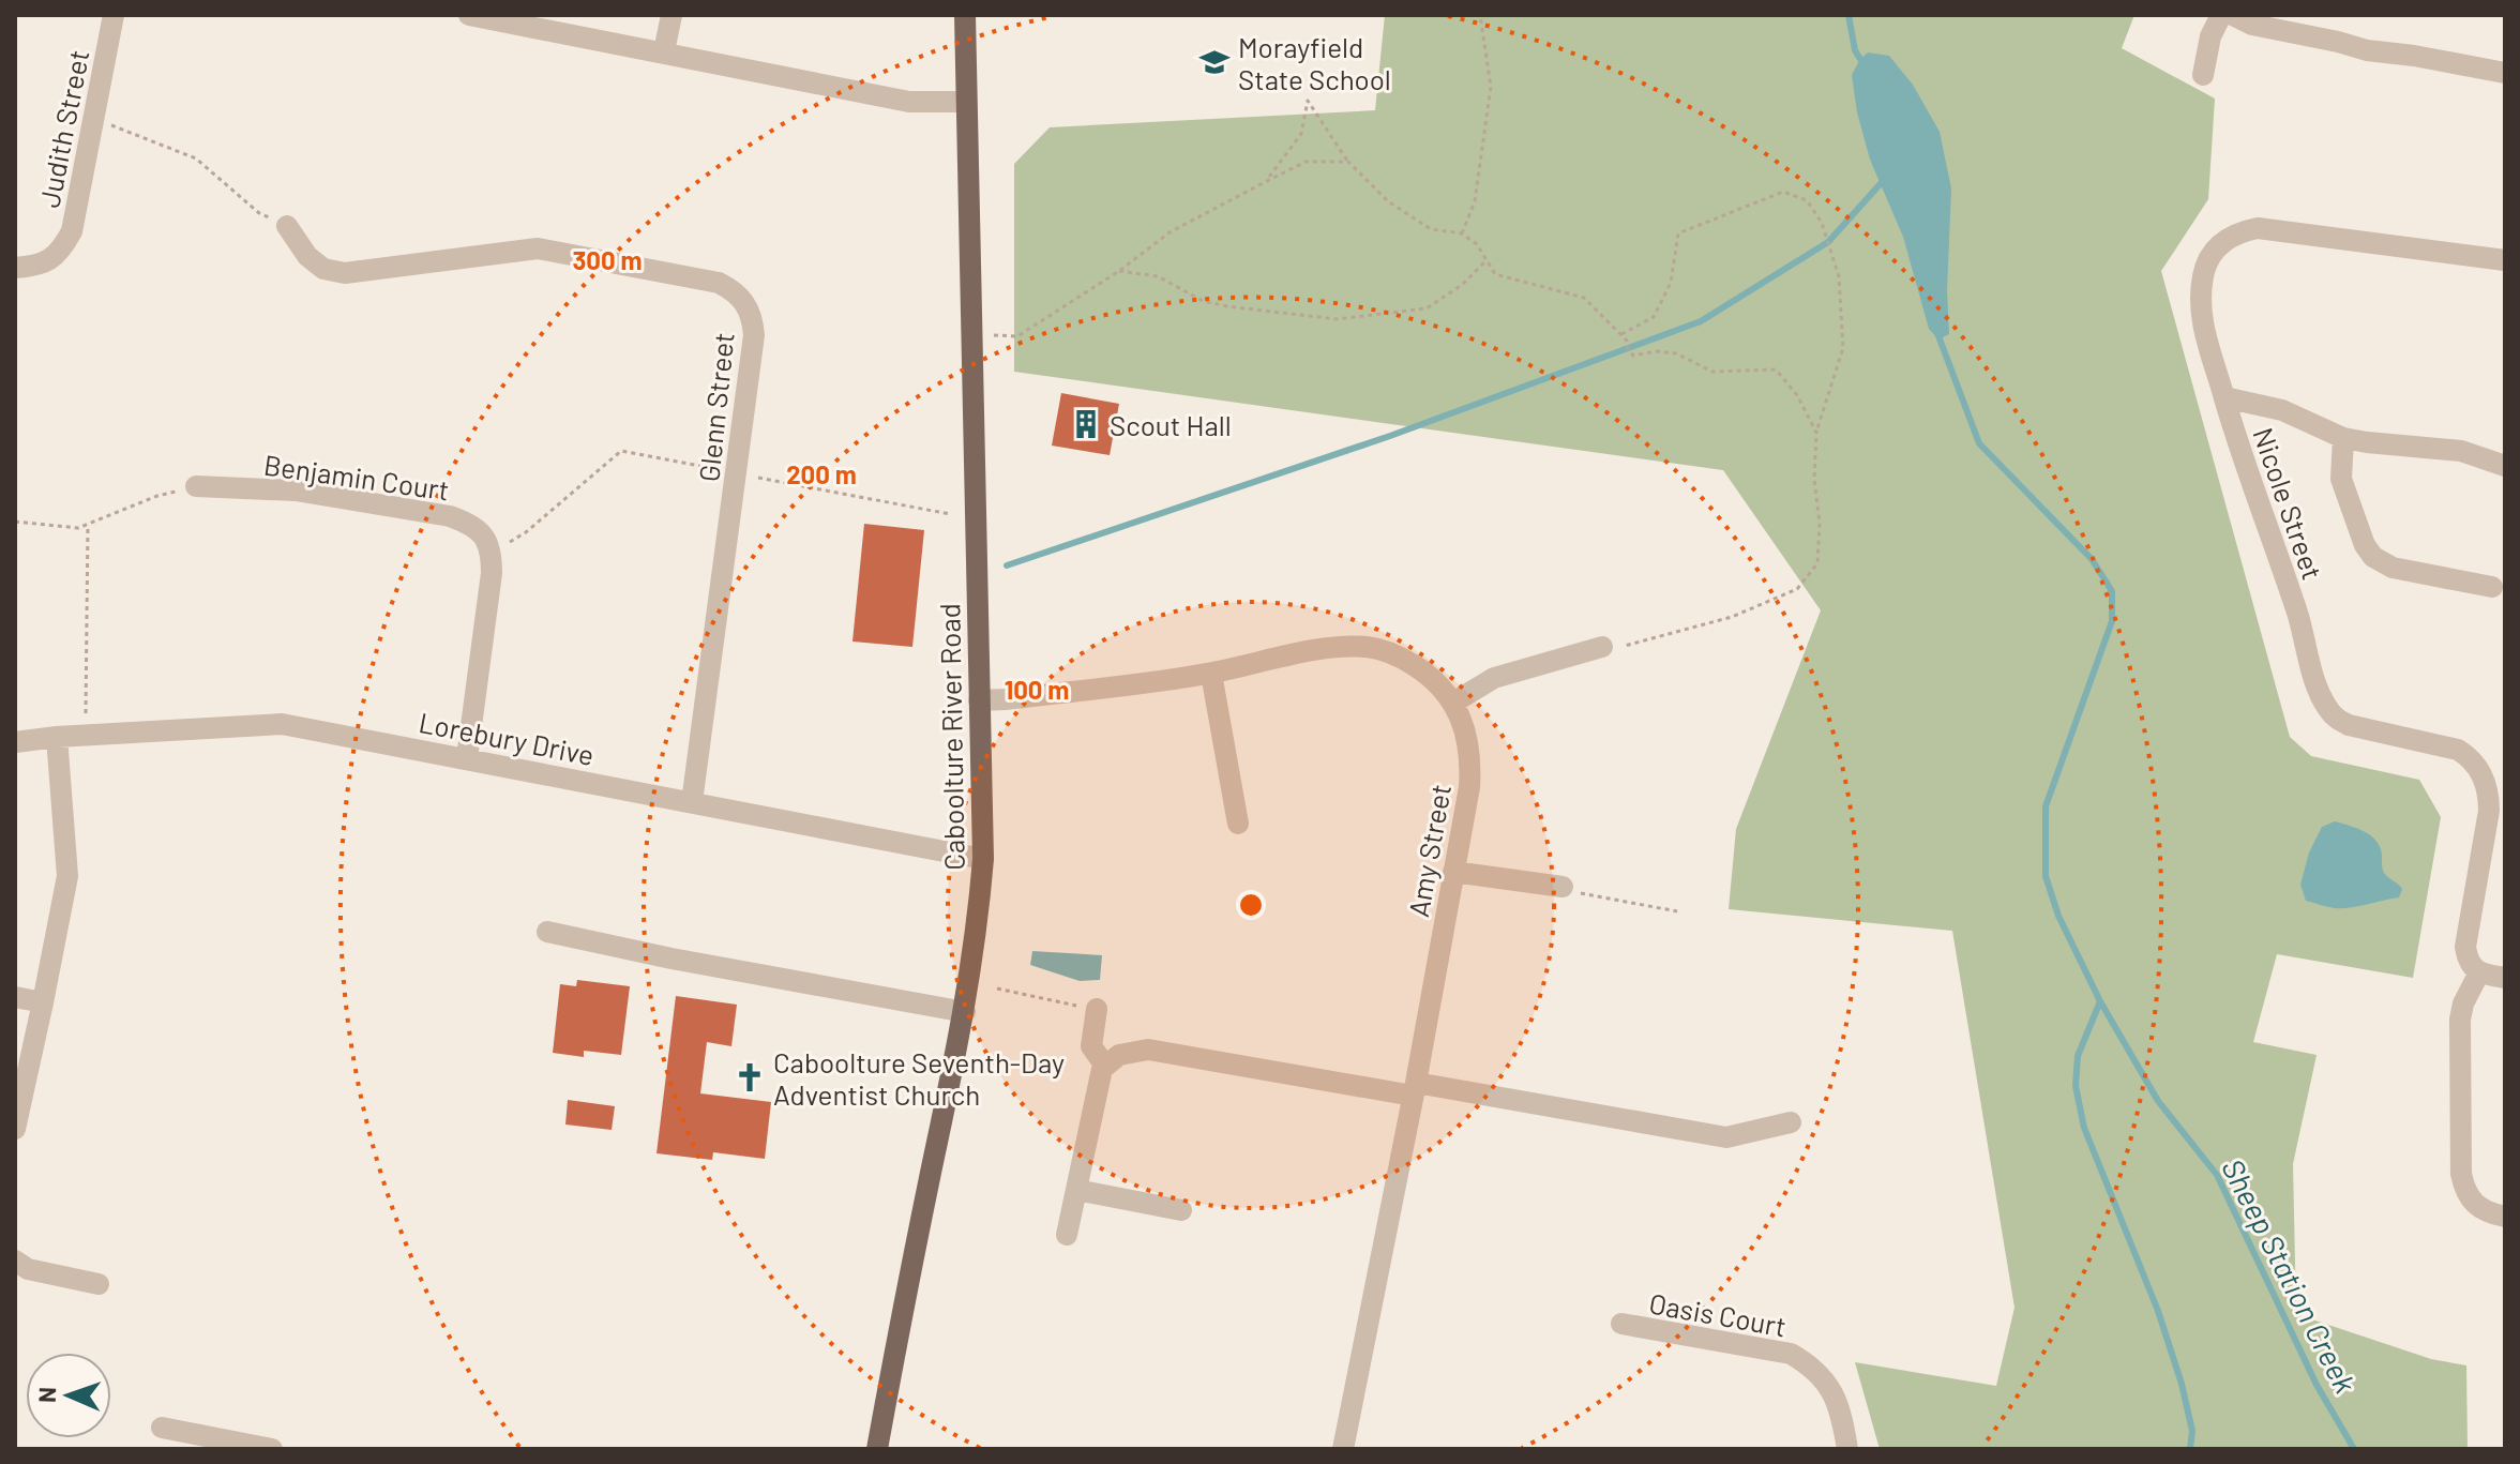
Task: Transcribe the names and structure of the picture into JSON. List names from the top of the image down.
{
  "streets": {
    "main road": ["Caboolture River Road"],
    "street": [
      "Judith Street",
      "Glenn Street",
      "Benjamin Court",
      "Nicole Street",
      "Lorebury Drive",
      "Amy Street",
      "Oasis Court"
    ]
  },
  "crossings": [
    ["Glenn Street", "Lorebury Drive"],
    ["Benjamin Court", "Lorebury Drive"],
    ["Caboolture River Road", "Lorebury Drive"],
    ["Caboolture River Road", "Amy Street"]
  ],
  "water": ["Sheep Station Creek"],
  "places": {
    "school or university": ["Morayfield State School"],
    "building": ["Scout Hall"],
    "church": ["Caboolture Seventh-Day Adventist Church"]
  },
  "north": "left",
  "rings": ["300 m", "200 m", "100 m"]
}
